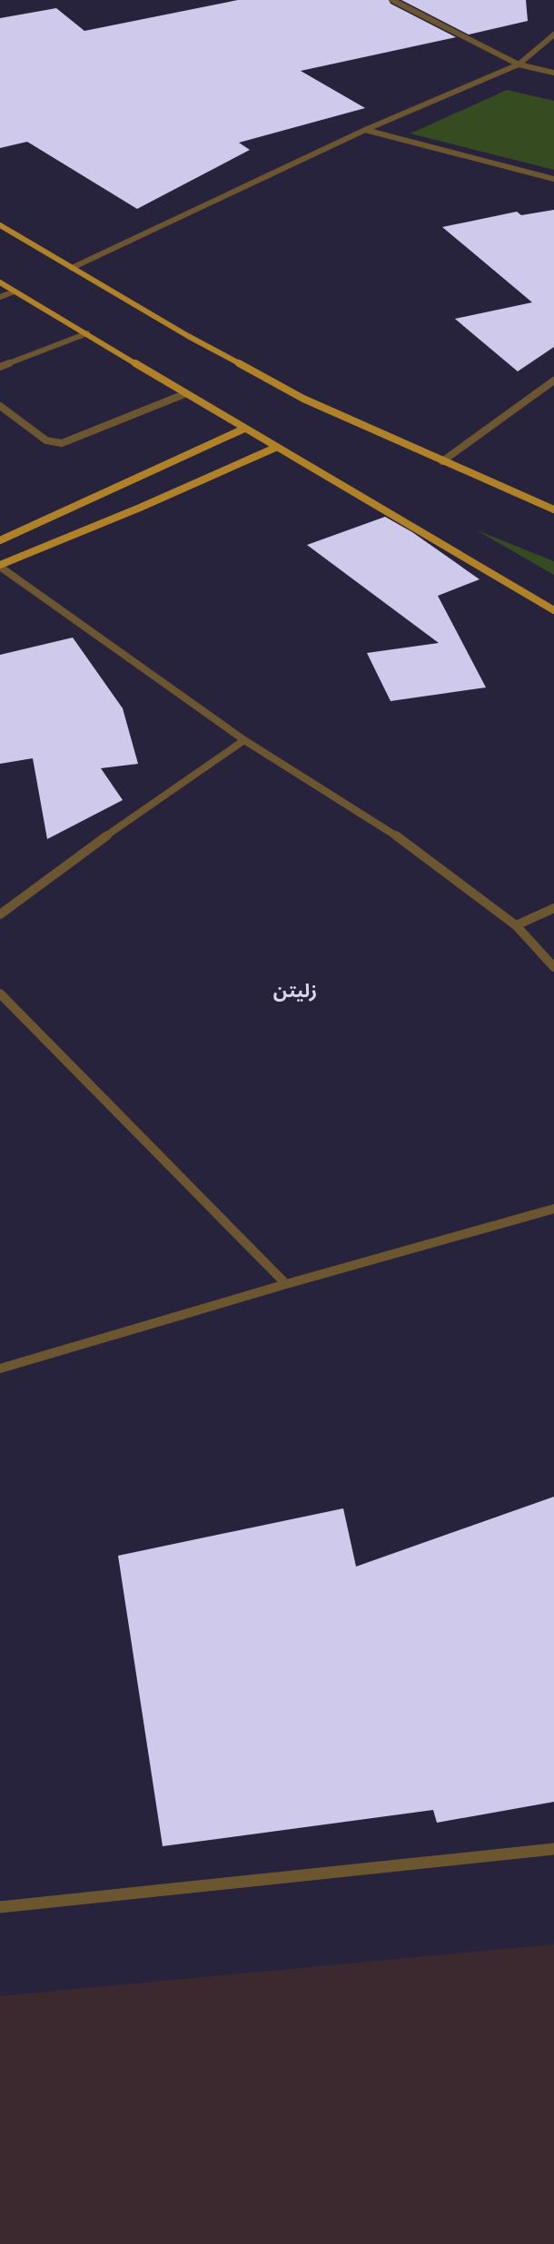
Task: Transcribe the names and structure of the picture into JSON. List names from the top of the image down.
{
  "districts": ["زليتن"]
}
